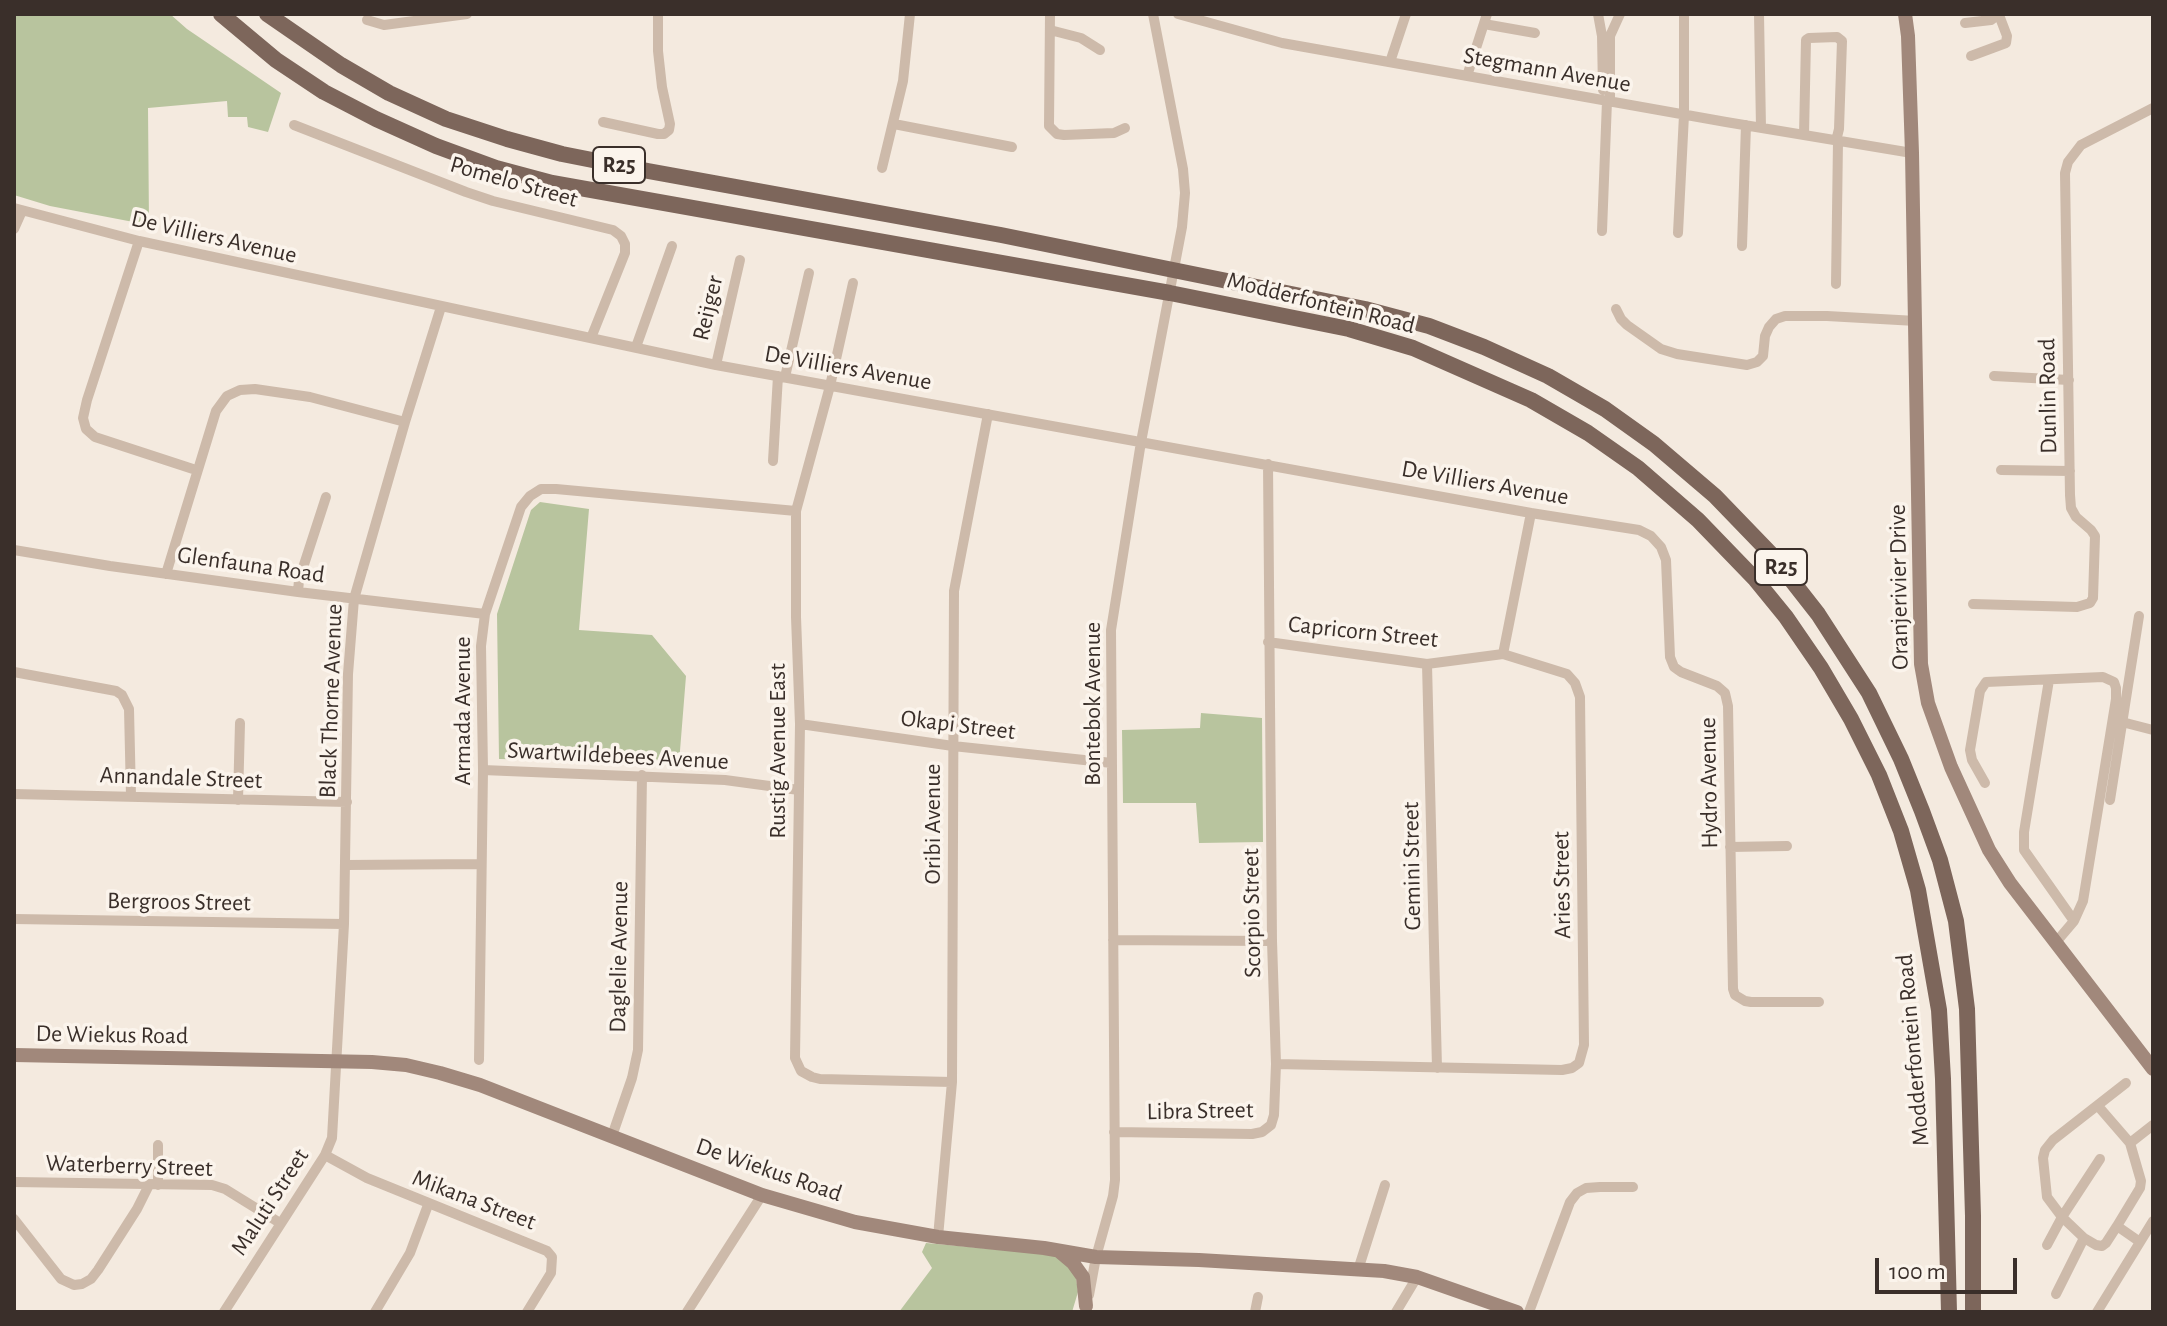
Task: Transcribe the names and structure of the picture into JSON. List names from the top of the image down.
{
  "streets": {
    "main road": ["R25", "Modderfontein Road"],
    "street": [
      "Stegmann Avenue",
      "Pomelo Street",
      "De Villiers Avenue",
      "Reijger",
      "Dunlin Road",
      "Glenfauna Road",
      "Oranjerivier Drive",
      "Capricorn Street",
      "Black Thorne Avenue",
      "Bontebok Avenue",
      "Armada Avenue",
      "Okapi Street",
      "Rustig Avenue East",
      "Swartwildebees Avenue",
      "Annandale Street",
      "Hydro Avenue",
      "Oribi Avenue",
      "Gemini Street",
      "Aries Street",
      "Bergroos Street",
      "Scorpio Street",
      "Daglelie Avenue",
      "De Wiekus Road",
      "Libra Street",
      "Waterberry Street",
      "Mikana Street",
      "Maluti Street"
    ]
  },
  "crossings": [
    ["Stegmann Avenue", "Oranjerivier Drive"],
    ["Pomelo Street", "De Villiers Avenue"],
    ["De Villiers Avenue", "Reijger"],
    ["De Villiers Avenue", "Black Thorne Avenue"],
    ["De Villiers Avenue", "Bontebok Avenue"],
    ["De Villiers Avenue", "Rustig Avenue East"],
    ["De Villiers Avenue", "Hydro Avenue"],
    ["De Villiers Avenue", "Oribi Avenue"],
    ["De Villiers Avenue", "Scorpio Street"],
    ["Modderfontein Road", "Bontebok Avenue"],
    ["Glenfauna Road", "Black Thorne Avenue"],
    ["Glenfauna Road", "Armada Avenue"],
    ["Capricorn Street", "Gemini Street"],
    ["Capricorn Street", "Aries Street"],
    ["Capricorn Street", "Scorpio Street"],
    ["Black Thorne Avenue", "Annandale Street"],
    ["Black Thorne Avenue", "Bergroos Street"],
    ["Black Thorne Avenue", "De Wiekus Road"],
    ["Black Thorne Avenue", "Maluti Street"],
    ["Bontebok Avenue", "Okapi Street"],
    ["Bontebok Avenue", "De Wiekus Road"],
    ["Bontebok Avenue", "Libra Street"],
    ["Armada Avenue", "Rustig Avenue East"],
    ["Armada Avenue", "Swartwildebees Avenue"],
    ["Okapi Street", "Rustig Avenue East"],
    ["Okapi Street", "Oribi Avenue"],
    ["Rustig Avenue East", "Swartwildebees Avenue"],
    ["Rustig Avenue East", "Oribi Avenue"],
    ["Swartwildebees Avenue", "Daglelie Avenue"],
    ["Oribi Avenue", "De Wiekus Road"],
    ["Gemini Street", "Aries Street"],
    ["Scorpio Street", "Libra Street"],
    ["Daglelie Avenue", "De Wiekus Road"],
    ["De Wiekus Road", "Maluti Street"],
    ["Waterberry Street", "Maluti Street"],
    ["Mikana Street", "Maluti Street"]
  ],
  "scale_bar": "100 m"
}
